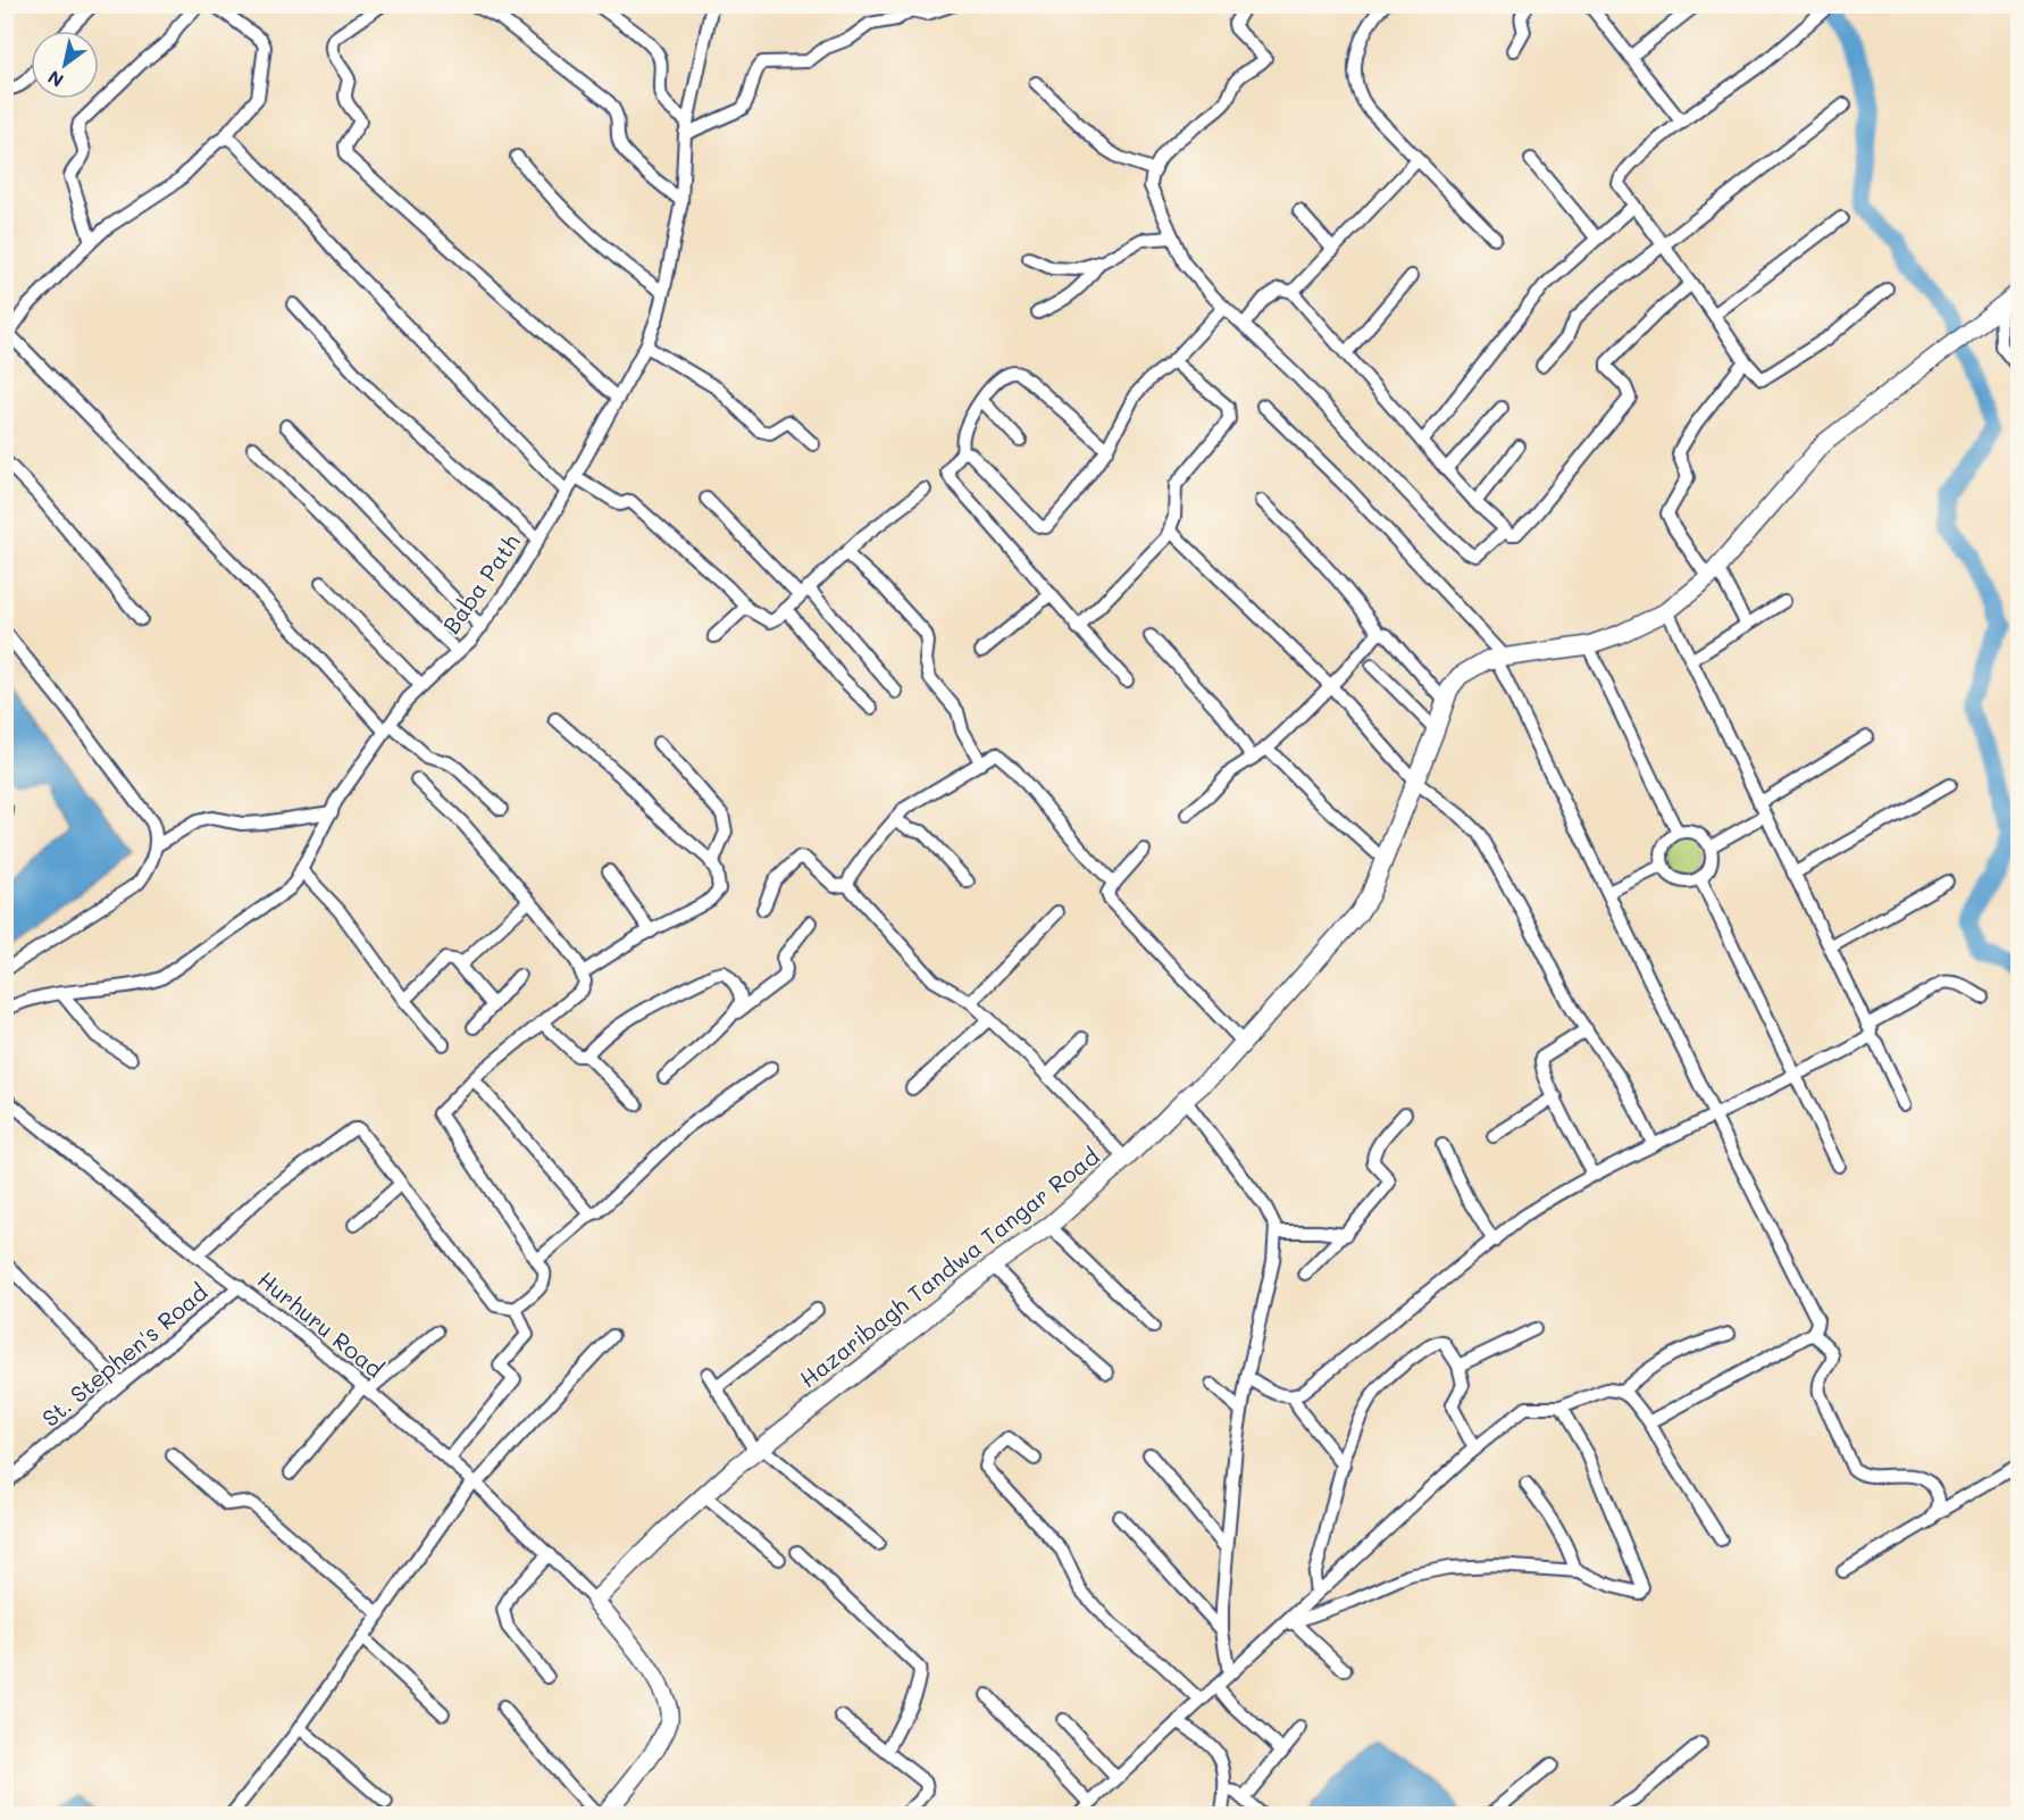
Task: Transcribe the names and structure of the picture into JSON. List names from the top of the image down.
{
  "streets": {
    "main road": ["Hazaribagh Tandwa Tangar Road"],
    "street": ["Baba Path", "Hurhuru Road", "St. Stephen's Road"]
  },
  "crossings": [
    ["Hazaribagh Tandwa Tangar Road", "Hurhuru Road"],
    ["Hurhuru Road", "St. Stephen's Road"]
  ],
  "north": "bottom left"
}
